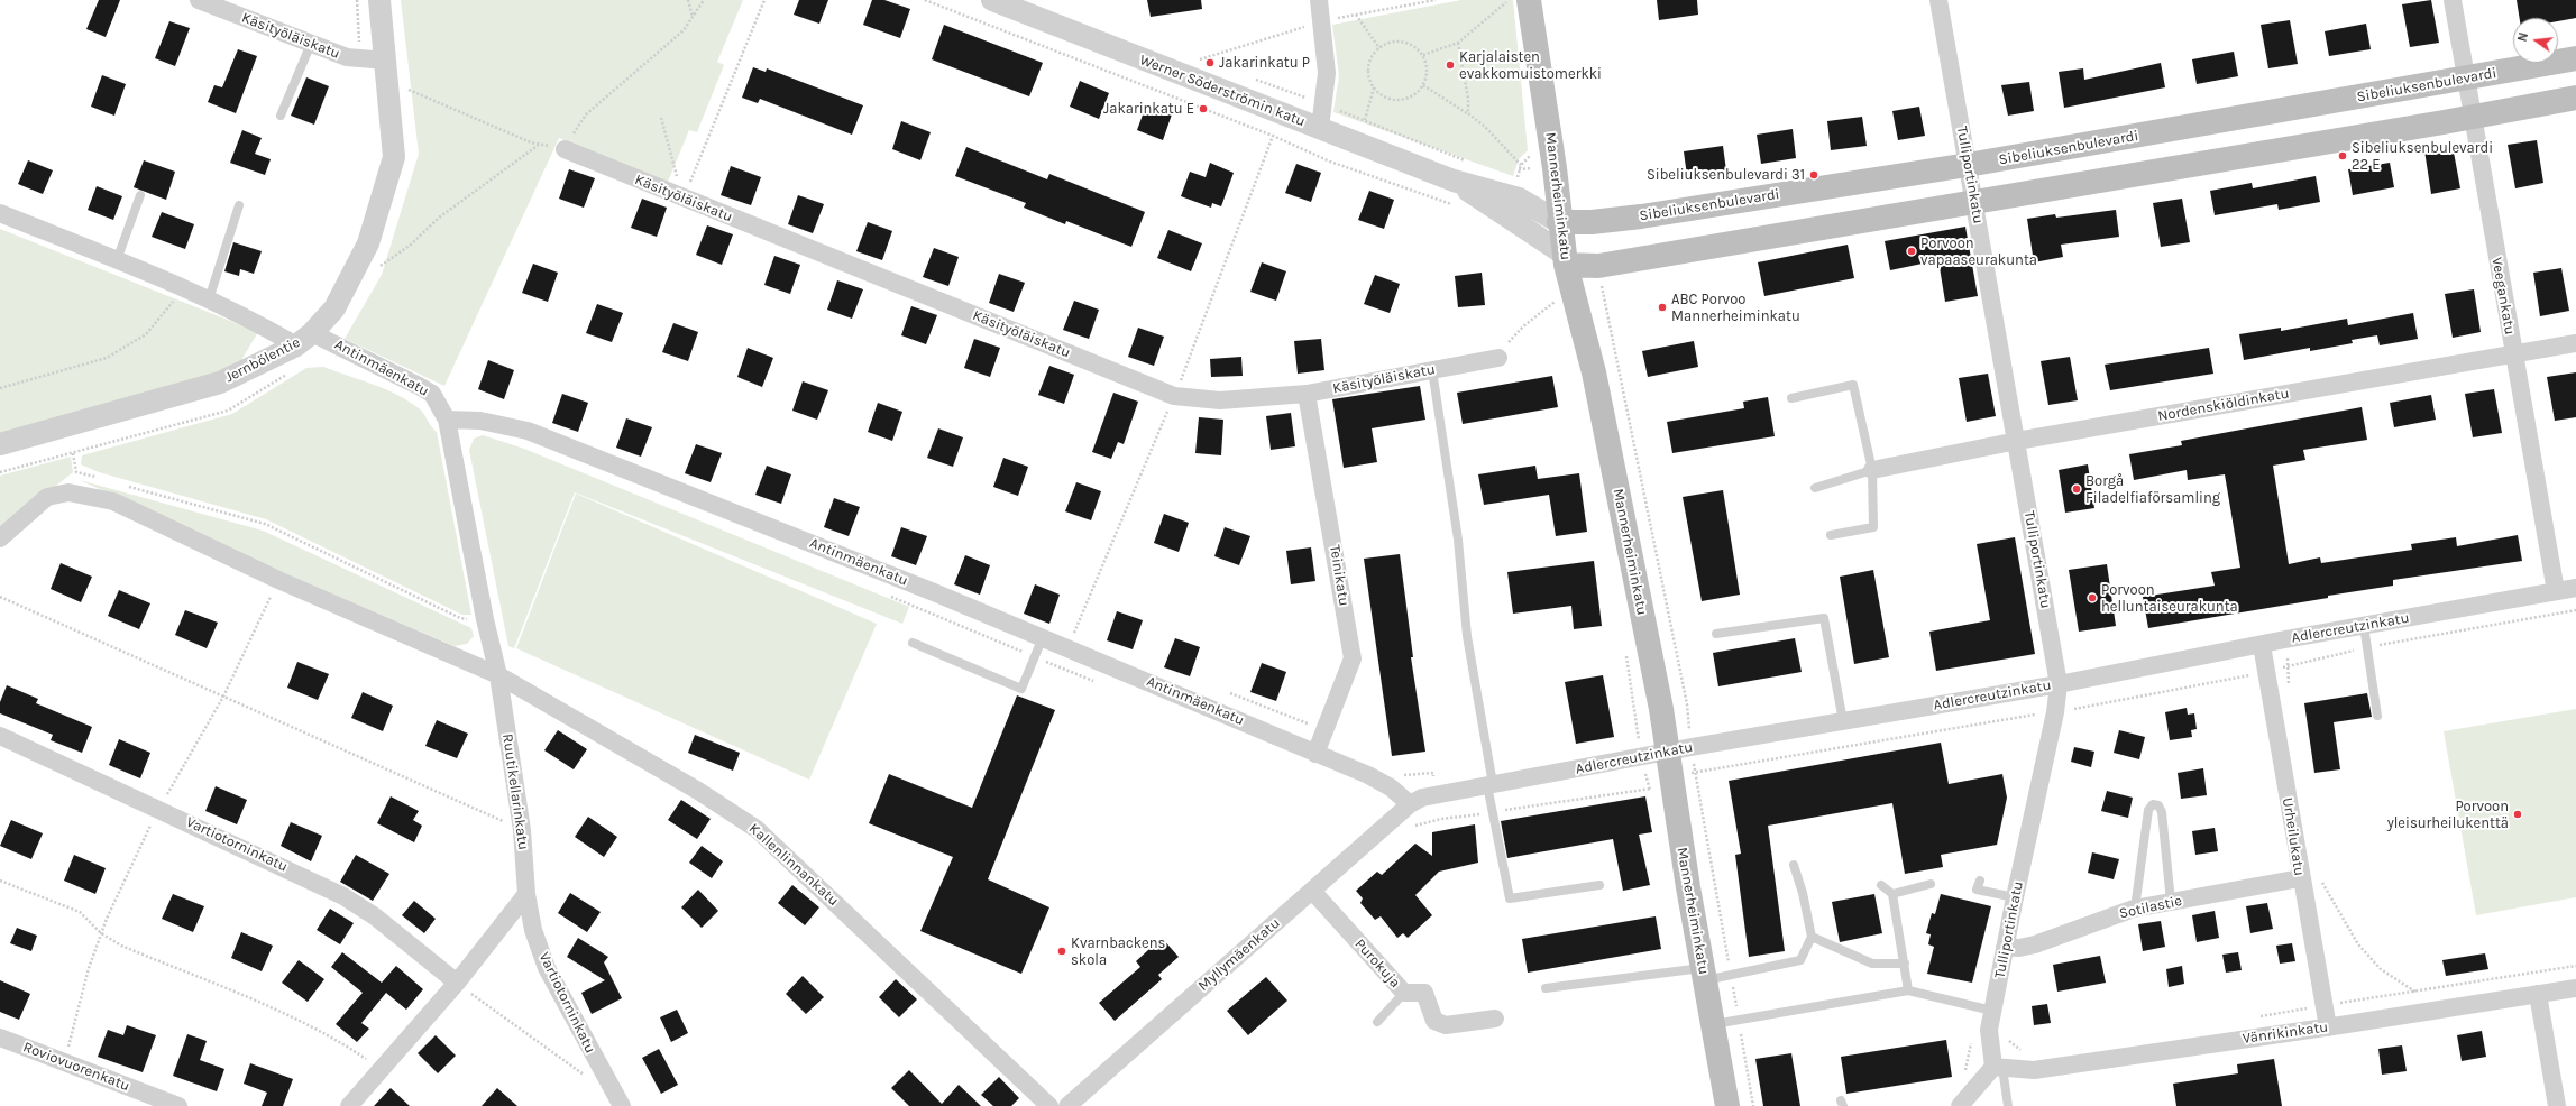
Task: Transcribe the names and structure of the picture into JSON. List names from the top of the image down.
{
  "streets": {
    "main road": ["Sibeliuksenbulevardi", "Mannerheiminkatu"],
    "street": [
      "Käsityöläiskatu",
      "Werner Söderströmin katu",
      "Tulliportinkatu",
      "Veegankatu",
      "Jernbölentie",
      "Antinmäenkatu",
      "Nordenskiöldinkatu",
      "Teinikatu",
      "Adlercreutzinkatu",
      "Ruutikellarinkatu",
      "Urheilukatu",
      "Vartiotorninkatu",
      "Kallenlinnankatu",
      "Sotilastie",
      "Myllymäenkatu",
      "Purokuja",
      "Vänrikinkatu",
      "Roviovuorenkatu"
    ]
  },
  "crossings": [
    ["Käsityöläiskatu", "Jernbölentie"],
    ["Käsityöläiskatu", "Teinikatu"],
    ["Sibeliuksenbulevardi", "Werner Söderströmin katu"],
    ["Sibeliuksenbulevardi", "Tulliportinkatu"],
    ["Sibeliuksenbulevardi", "Mannerheiminkatu"],
    ["Sibeliuksenbulevardi", "Veegankatu"],
    ["Werner Söderströmin katu", "Mannerheiminkatu"],
    ["Tulliportinkatu", "Nordenskiöldinkatu"],
    ["Tulliportinkatu", "Adlercreutzinkatu"],
    ["Tulliportinkatu", "Sotilastie"],
    ["Tulliportinkatu", "Vänrikinkatu"],
    ["Mannerheiminkatu", "Adlercreutzinkatu"],
    ["Veegankatu", "Nordenskiöldinkatu"],
    ["Veegankatu", "Adlercreutzinkatu"],
    ["Jernbölentie", "Antinmäenkatu"],
    ["Antinmäenkatu", "Teinikatu"],
    ["Antinmäenkatu", "Adlercreutzinkatu"],
    ["Antinmäenkatu", "Ruutikellarinkatu"],
    ["Antinmäenkatu", "Myllymäenkatu"],
    ["Adlercreutzinkatu", "Urheilukatu"],
    ["Adlercreutzinkatu", "Myllymäenkatu"],
    ["Ruutikellarinkatu", "Vartiotorninkatu"],
    ["Ruutikellarinkatu", "Kallenlinnankatu"],
    ["Urheilukatu", "Sotilastie"],
    ["Urheilukatu", "Vänrikinkatu"],
    ["Myllymäenkatu", "Purokuja"]
  ],
  "places": [
    "Jakarinkatu P",
    "Karjalaisten evakkomuistomerkki",
    "Jakarinkatu E",
    "Sibeliuksenbulevardi 22 E",
    "Sibeliuksenbulevardi 31",
    "Porvoon vapaaseurakunta",
    "ABC Porvoo Mannerheiminkatu",
    "Borgå Filadelfiaförsamling",
    "Porvoon helluntaiseurakunta",
    "Porvoon yleisurheilukenttä",
    "Kvarnbackens skola"
  ],
  "north": "left"
}
